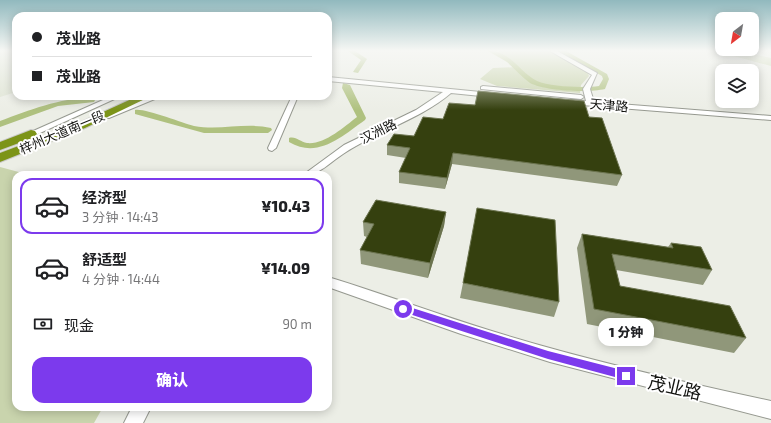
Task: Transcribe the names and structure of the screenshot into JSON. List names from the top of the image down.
{
  "streets": {
    "highway": ["梓州大道南一段"],
    "street": ["天津路", "汉洲路", "茂业路"]
  },
  "crossings": [
    ["天津路", "汉洲路"]
  ],
  "north": "bottom left",
  "page": {
    "banner": ["茂业路", "茂业路"],
    "list": [
      {
        "name": "经济型",
        "note": "3 分钟 · 14:43",
        "value": "¥10.43"
      },
      {
        "name": "舒适型",
        "note": "4 分钟 · 14:44",
        "value": "¥14.09"
      }
    ],
    "pay": ["现金", "90 m"],
    "bubble": "1 分钟",
    "buttons": "确认"
  }
}
